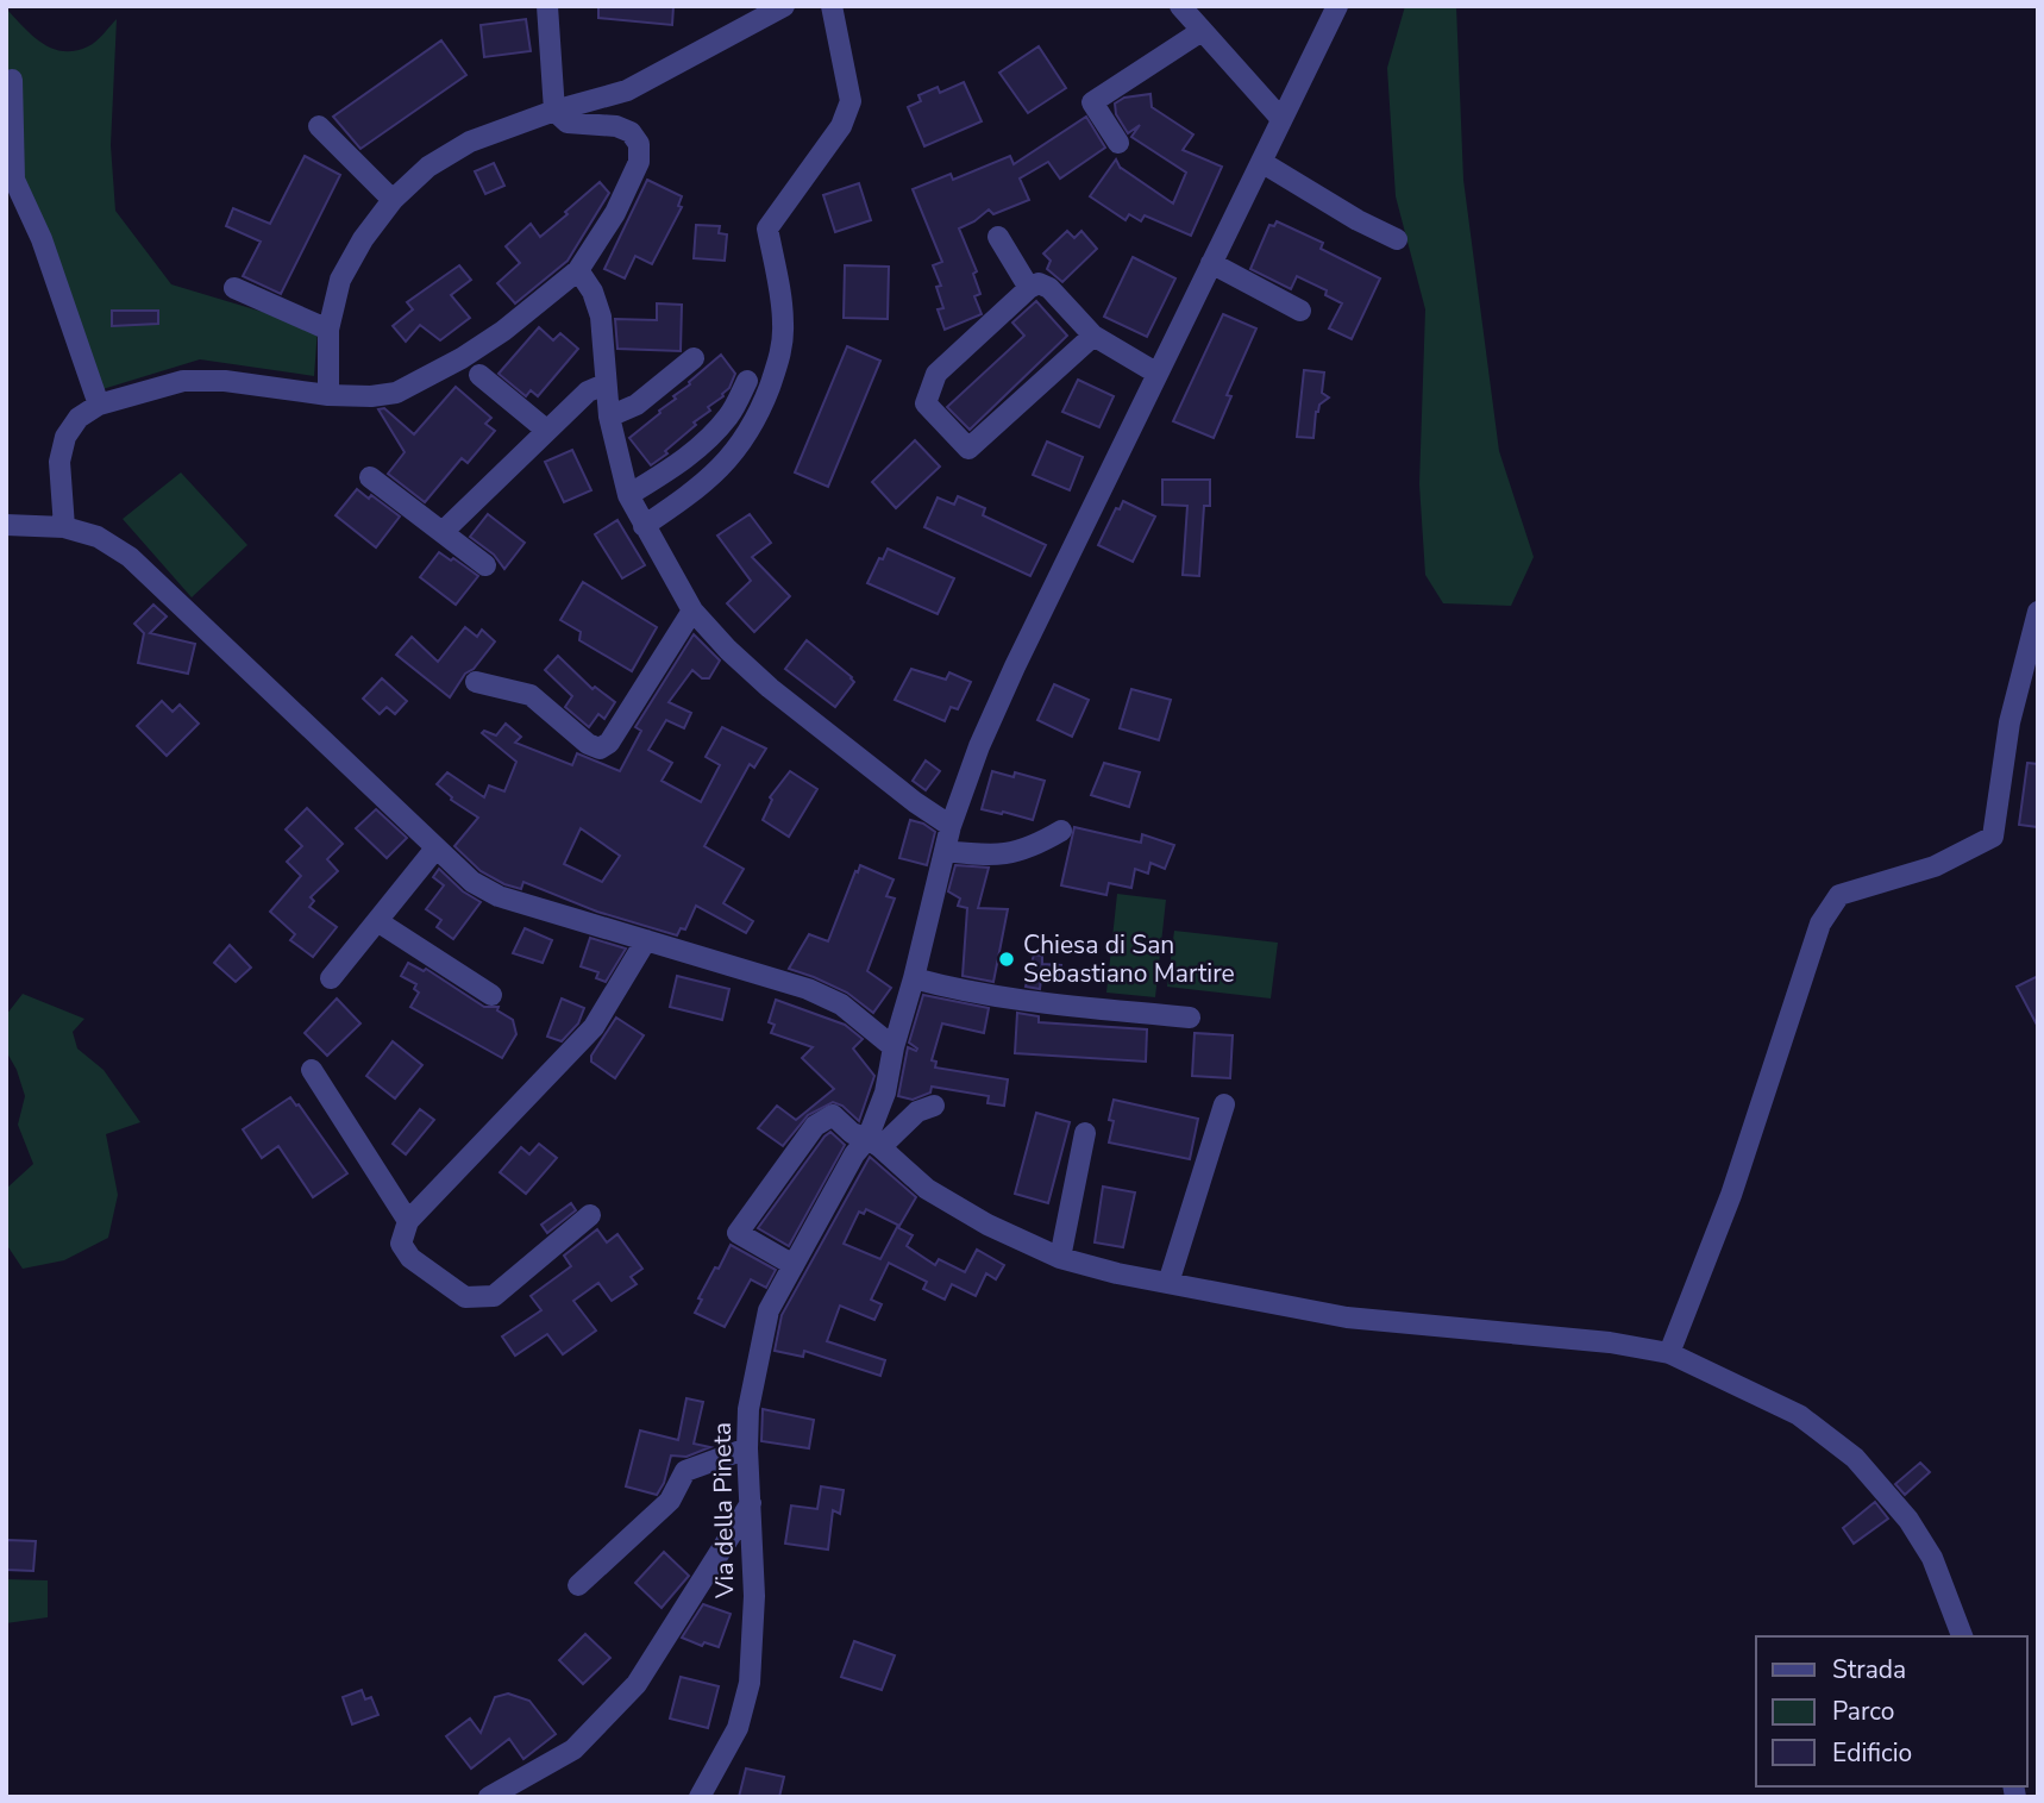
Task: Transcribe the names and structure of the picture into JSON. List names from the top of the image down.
{
  "streets": {
    "street": ["Via della Pineta"]
  },
  "places": ["Chiesa di San Sebastiano Martire"],
  "legend": ["Strada", "Parco", "Edificio"]
}
